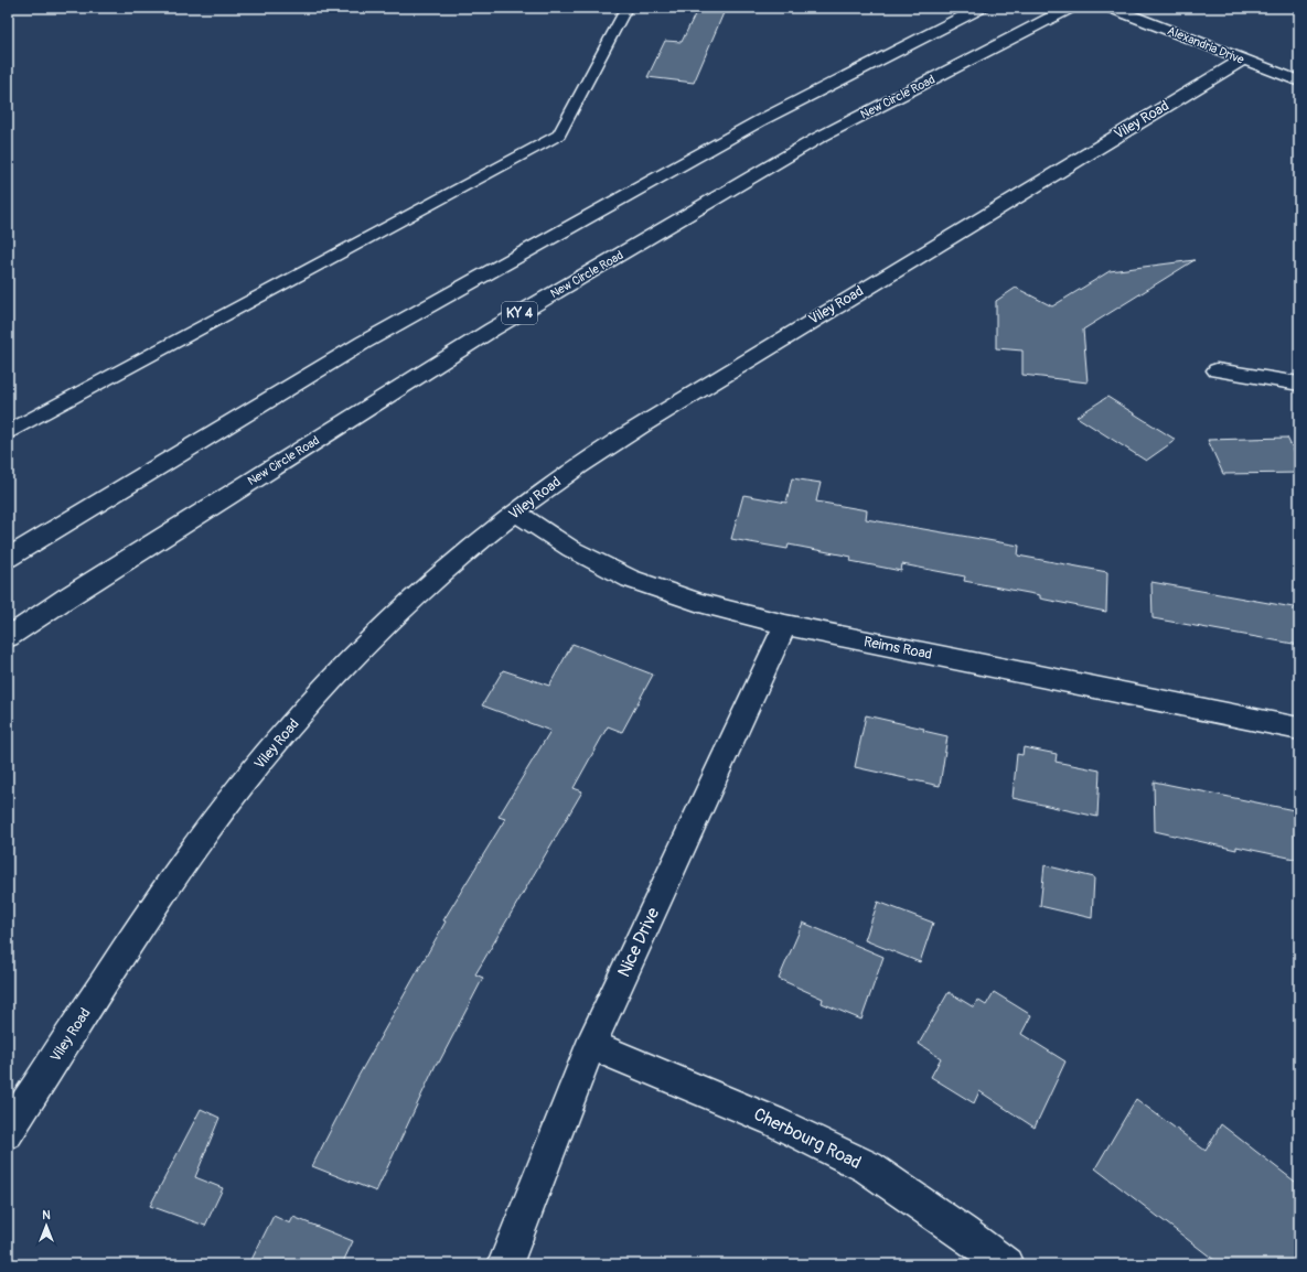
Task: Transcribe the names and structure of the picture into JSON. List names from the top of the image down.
{
  "streets": {
    "main road": [
      "Alexandria Drive",
      "New Circle Road",
      "Viley Road",
      "KY 4",
      "Reims Road",
      "Nice Drive",
      "Cherbourg Road"
    ]
  },
  "crossings": [
    ["Alexandria Drive", "Viley Road"],
    ["Viley Road", "Reims Road"],
    ["Reims Road", "Nice Drive"],
    ["Nice Drive", "Cherbourg Road"]
  ],
  "north": "top"
}
